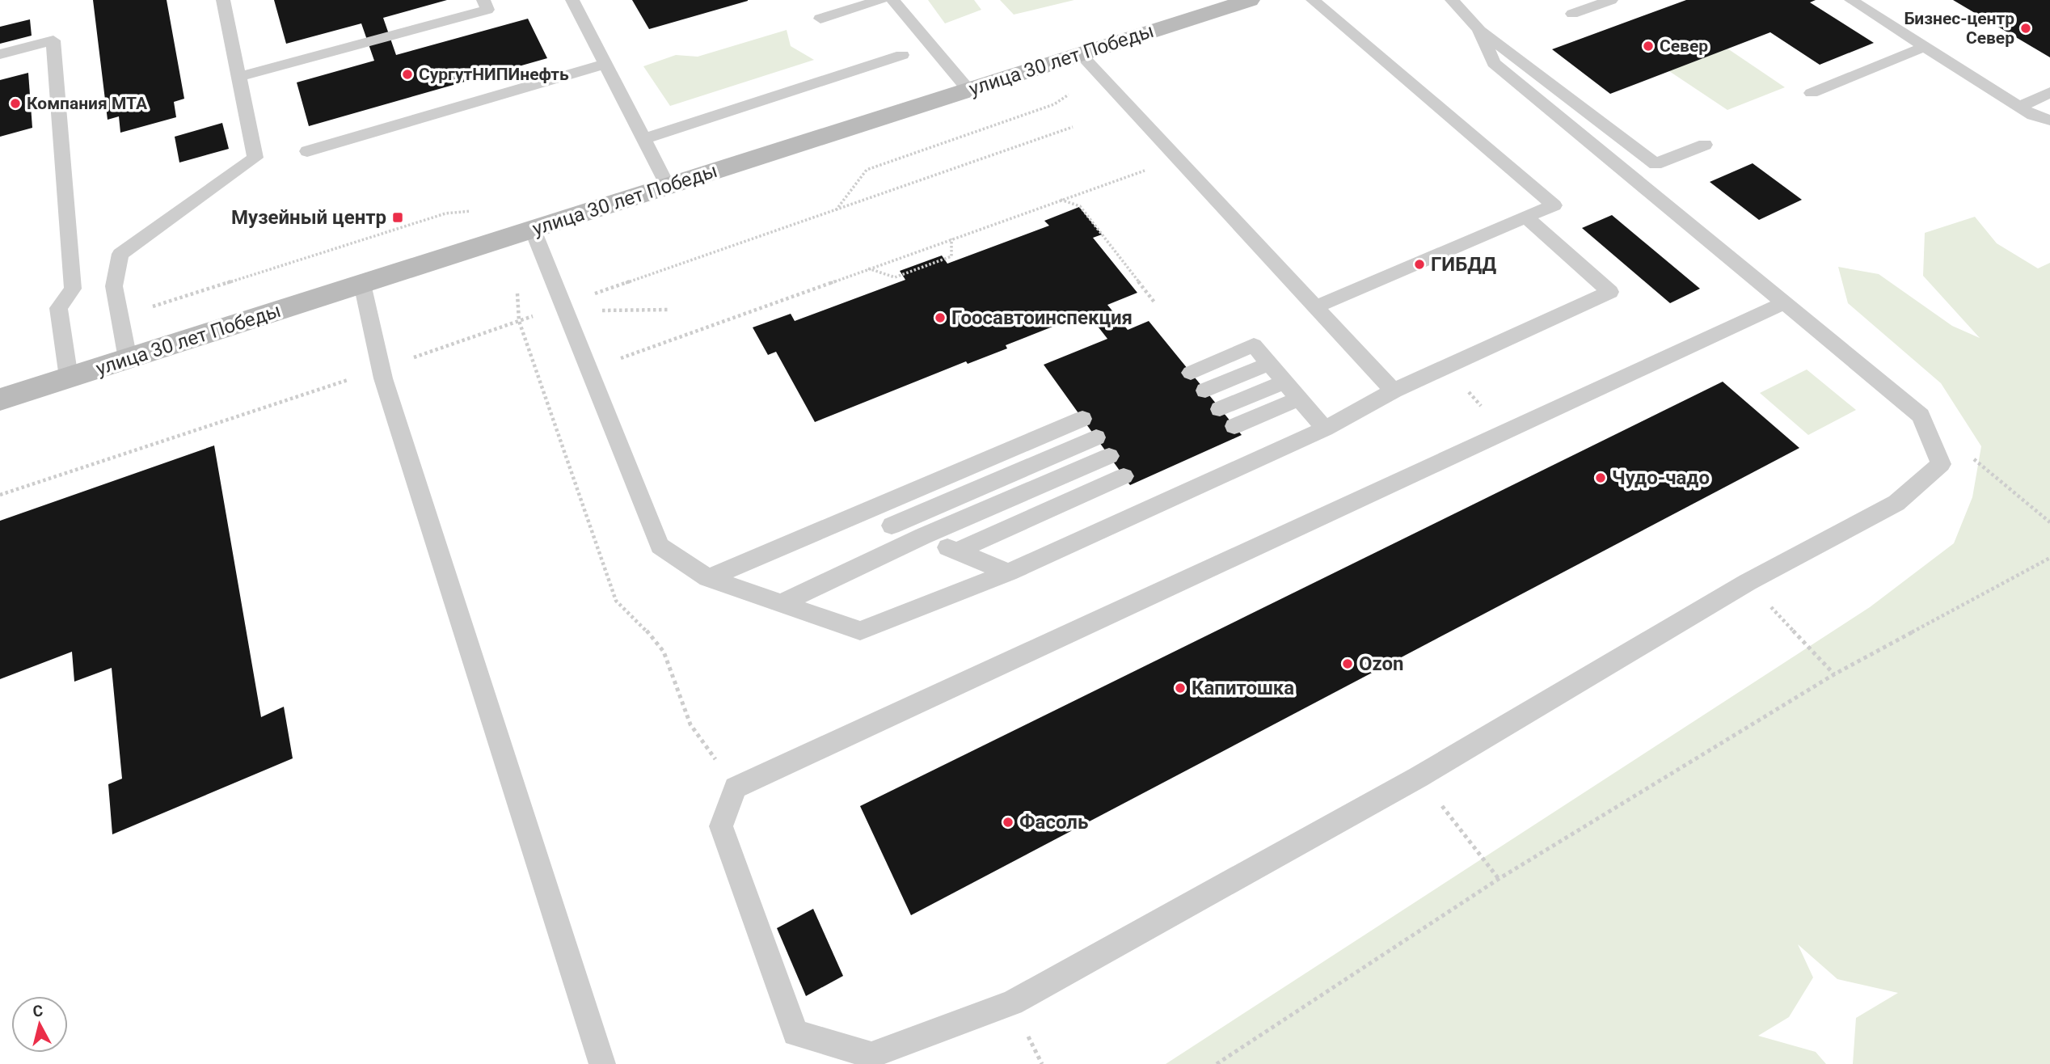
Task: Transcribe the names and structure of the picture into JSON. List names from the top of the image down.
{
  "streets": {
    "main road": ["улица 30 лет Победы"]
  },
  "places": {
    "other": [
      "Бизнес-центр Север",
      "Север",
      "СургутНИПИнефть",
      "Компания MTA",
      "ГИБДД",
      "Гоосавтоинспекция",
      "Чудо-чадо",
      "Ozon",
      "Капитошка",
      "Фасоль"
    ],
    "transit": ["Музейный центр"]
  },
  "north": "top"
}
